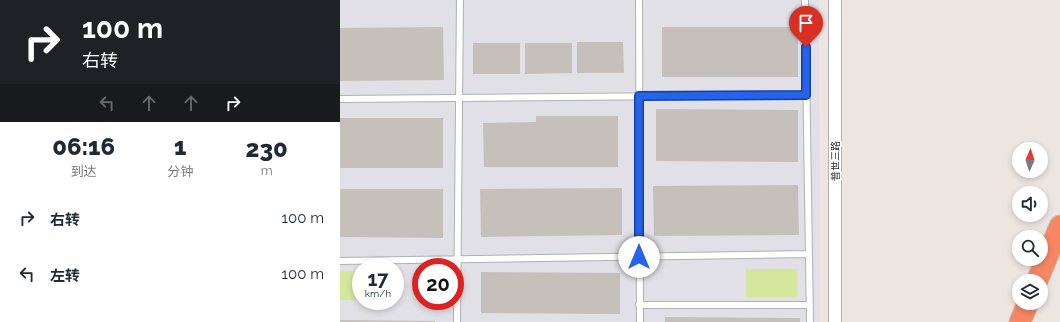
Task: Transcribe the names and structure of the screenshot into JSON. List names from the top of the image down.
{
  "streets": {
    "street": ["普世三路"]
  },
  "north": "top",
  "page": {
    "turn": ["100 m", "右转"],
    "eta": [
      "06:16",
      "到达",
      "1",
      "分钟",
      "230",
      "m"
    ],
    "list": [
      {
        "name": "右转",
        "value": "100 m"
      },
      {
        "name": "左转",
        "value": "100 m"
      }
    ],
    "speed": "17 km/h",
    "limit": "20"
  }
}
